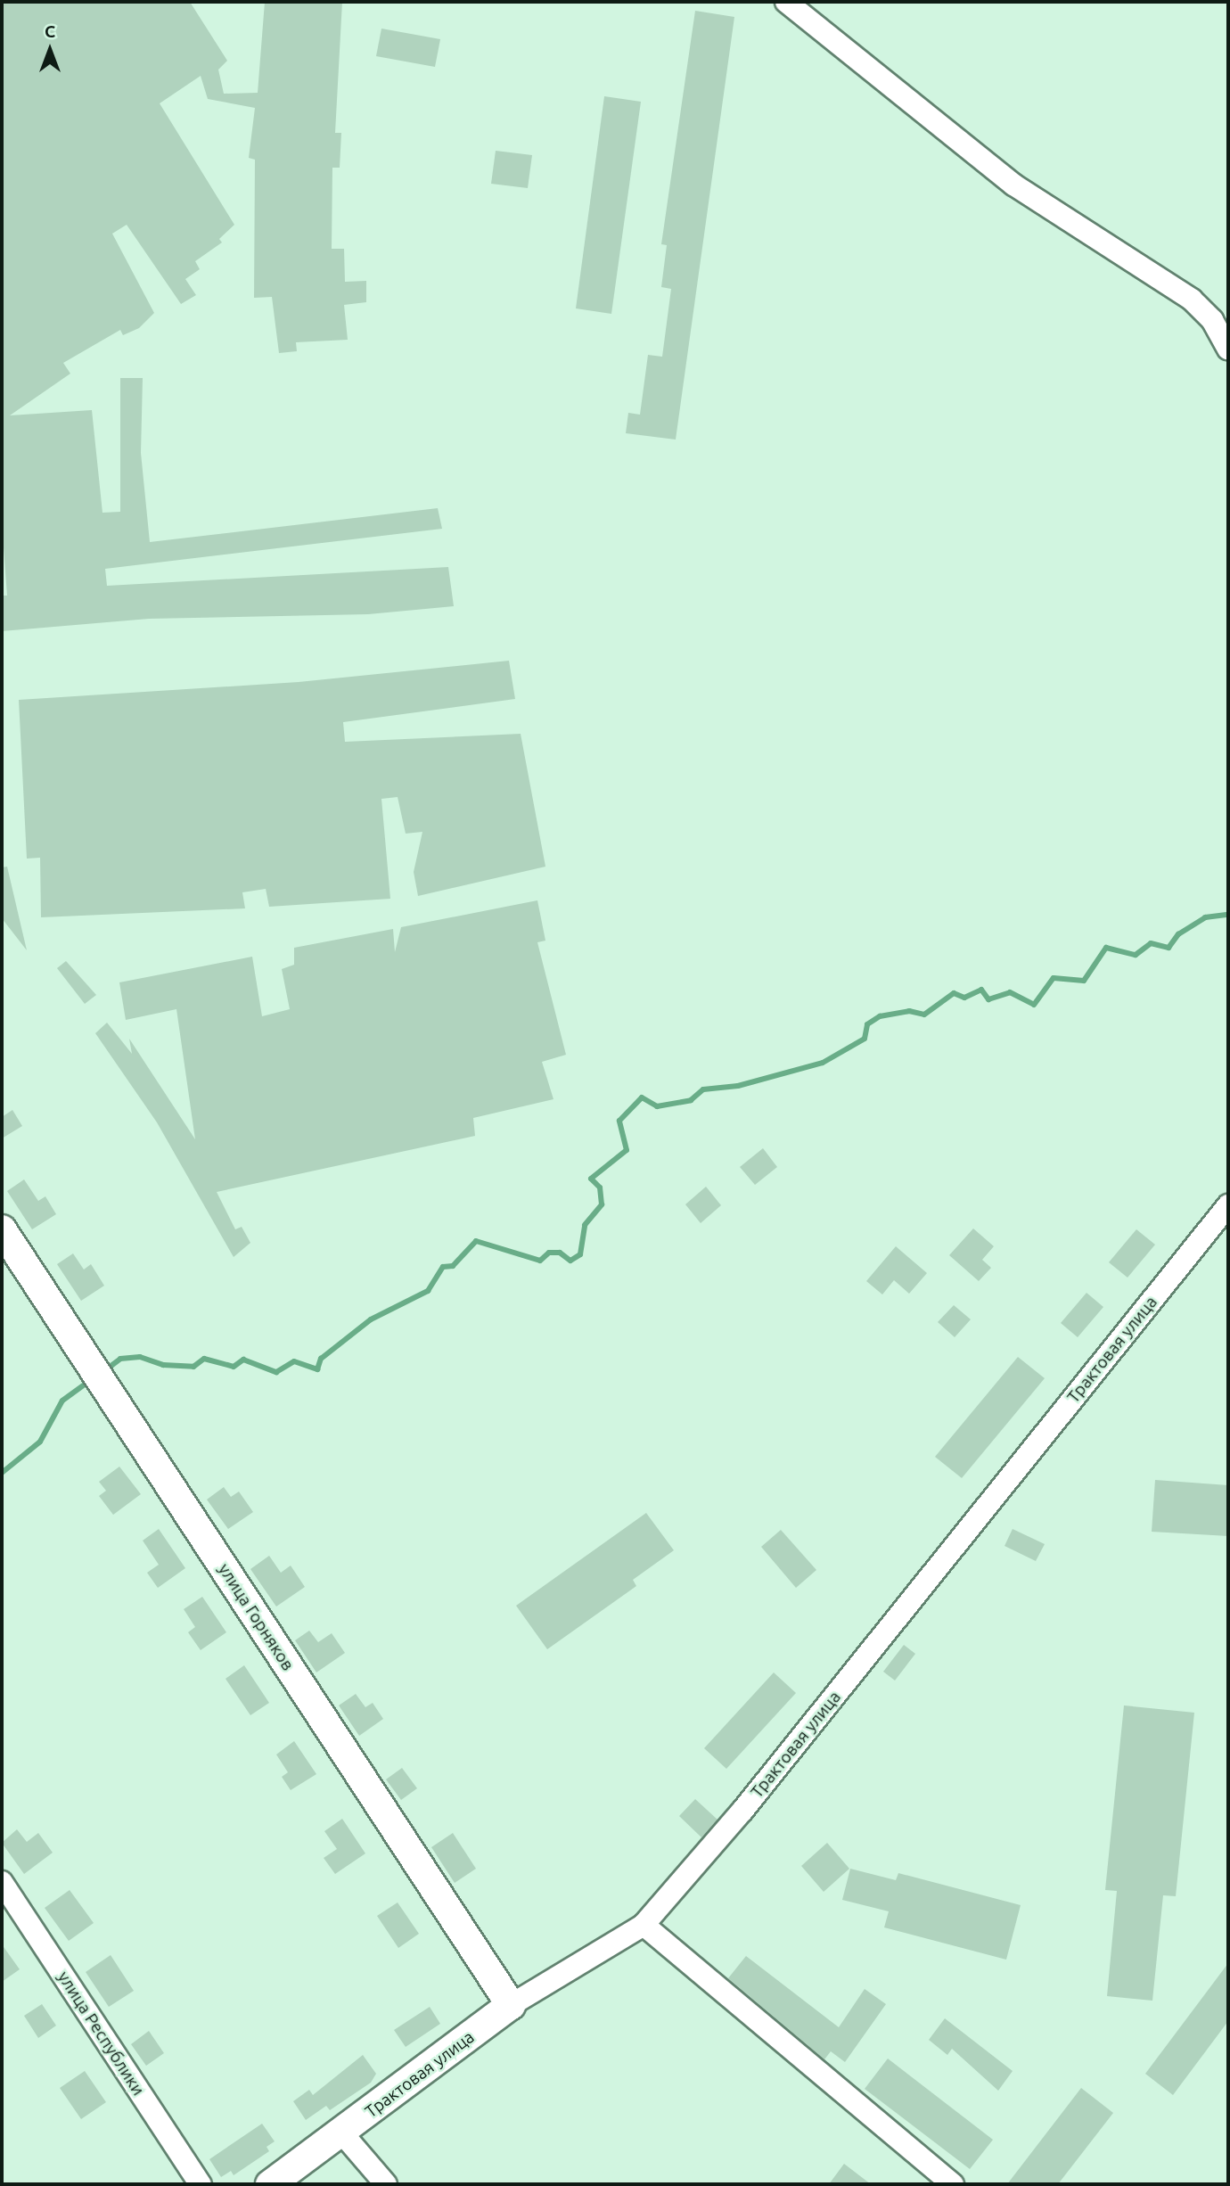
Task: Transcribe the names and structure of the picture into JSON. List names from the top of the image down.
{
  "streets": {
    "street": ["Трактовая улица", "улица Горняков", "улица Республики"]
  },
  "crossings": [
    ["Трактовая улица", "улица Горняков"]
  ],
  "north": "top"
}
